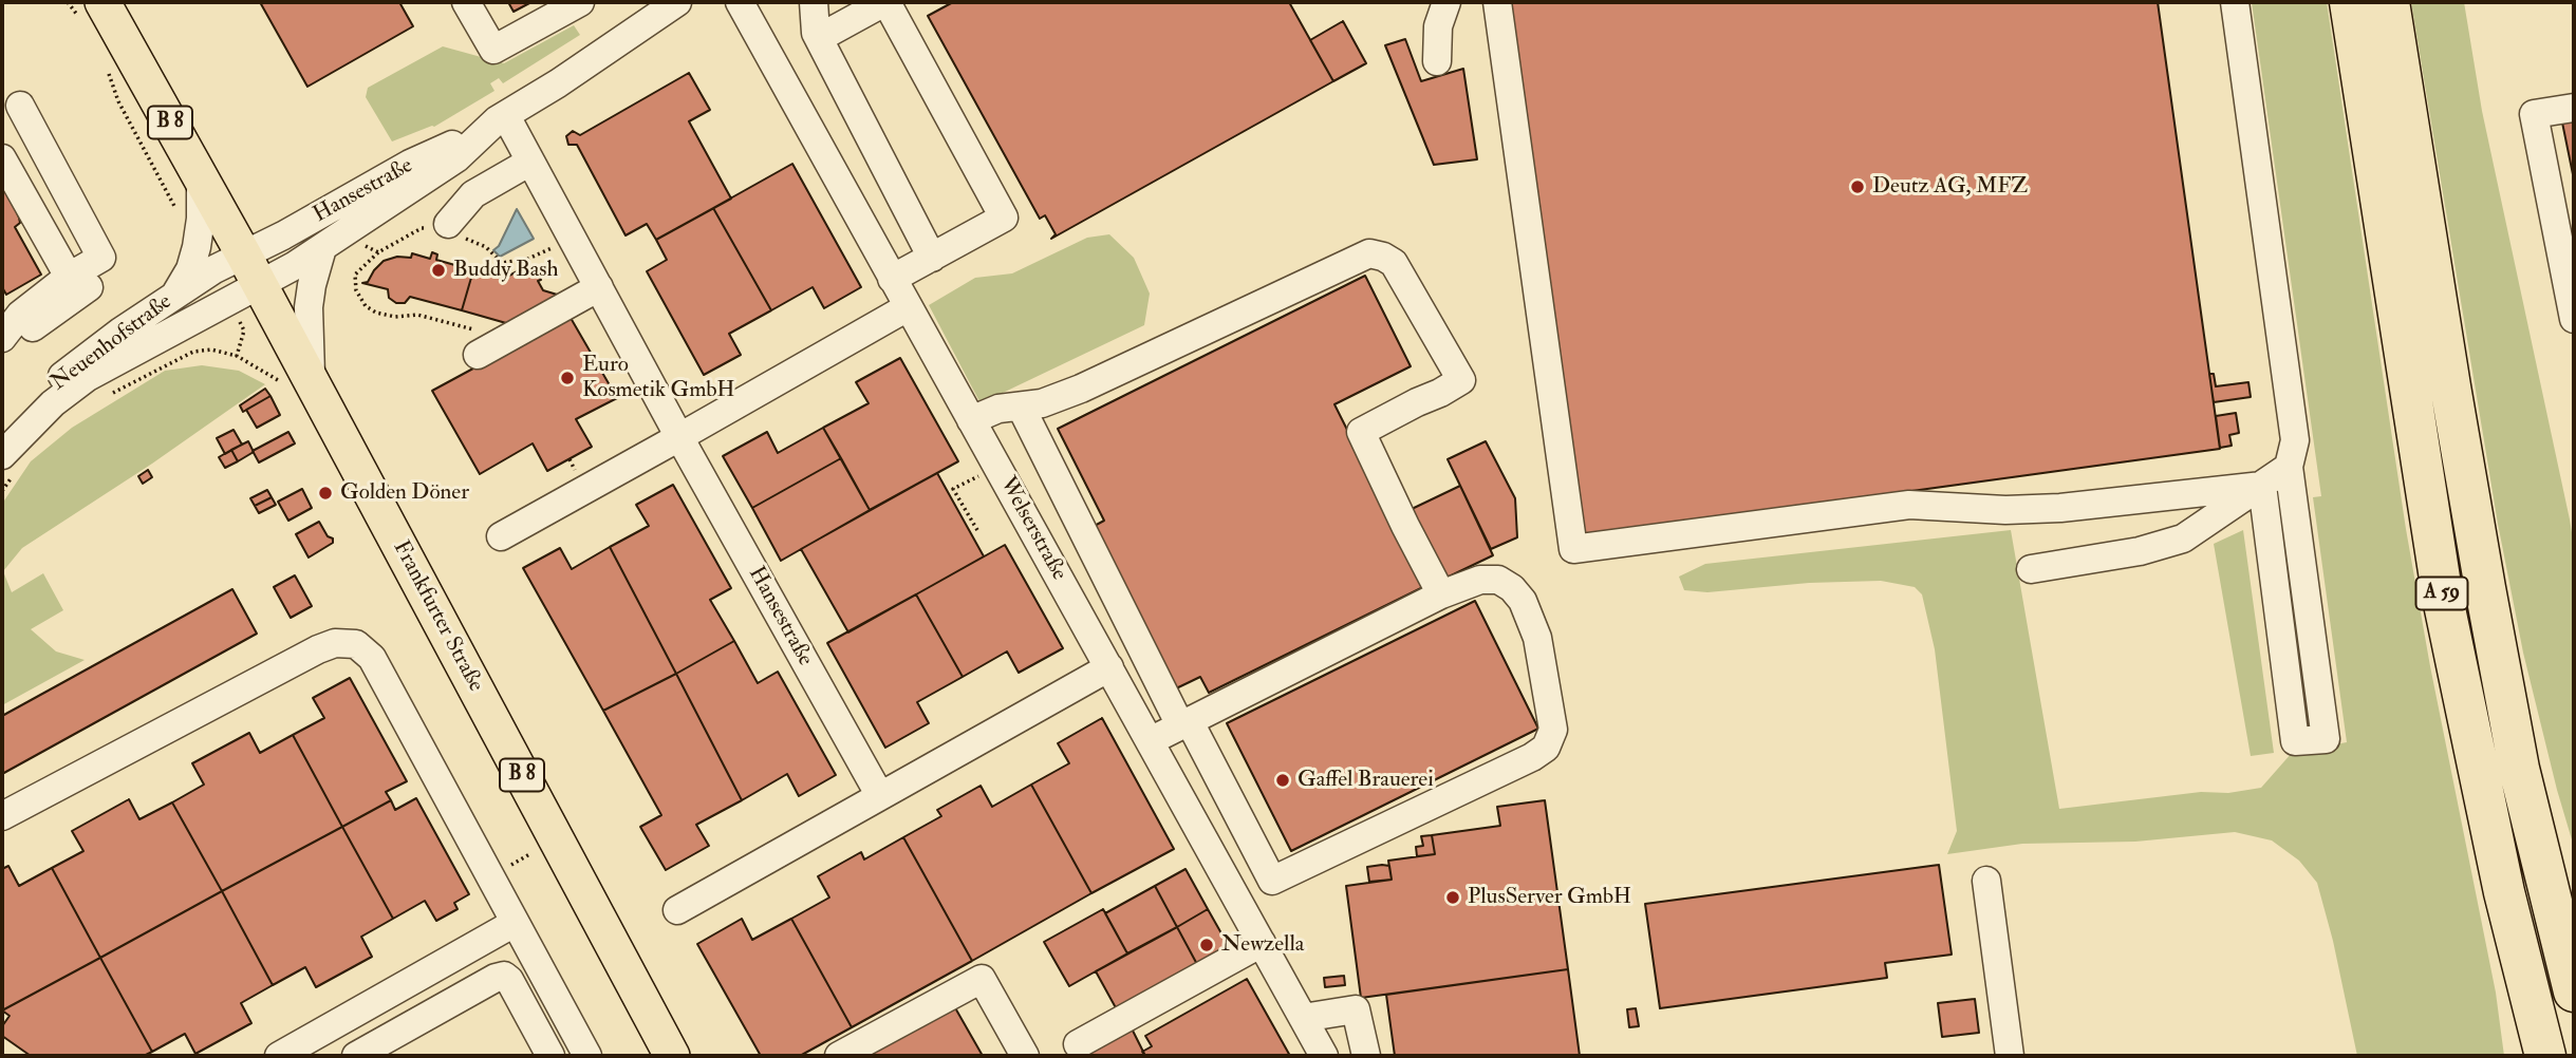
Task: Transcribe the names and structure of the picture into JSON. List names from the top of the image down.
{
  "streets": {
    "highway": ["A 59"],
    "main road": ["B 8", "Frankfurter Straße"],
    "street": ["Hansestraße", "Neuenhofstraße", "Welserstraße"]
  },
  "crossings": [
    ["Hansestraße", "Neuenhofstraße"],
    ["Hansestraße", "Frankfurter Straße"],
    ["Neuenhofstraße", "Frankfurter Straße"]
  ],
  "places": [
    "Deutz AG, MFZ",
    "Buddy Bash",
    "Euro Kosmetik GmbH",
    "Golden Döner",
    "Gaffel Brauerei",
    "PlusServer GmbH",
    "Newzella"
  ]
}
